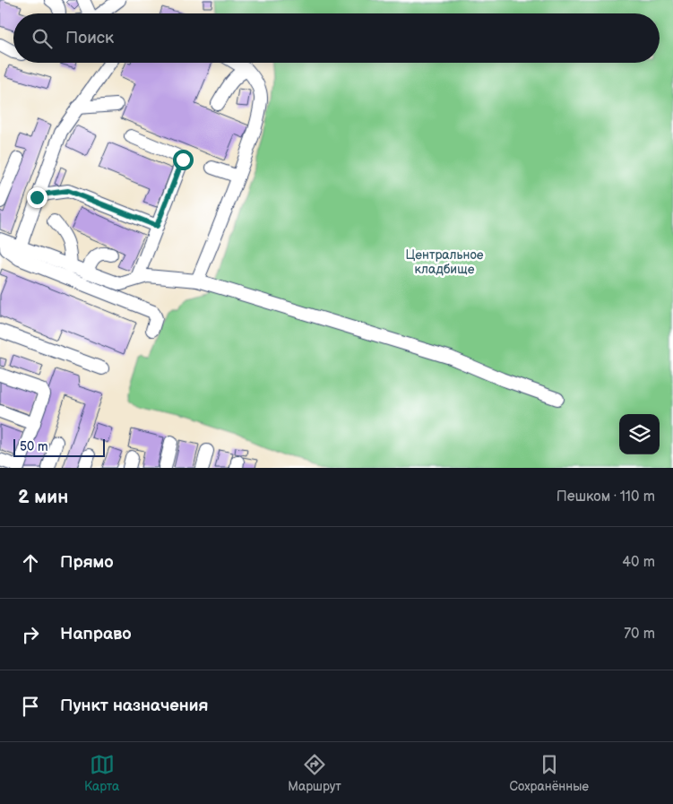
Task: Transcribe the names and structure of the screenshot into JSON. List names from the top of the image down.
{
  "parks": ["Центральное кладбище"],
  "scale_bar": "50 m",
  "page": {
    "search": "Поиск",
    "scale": "50 m",
    "heading": ["2 мин", "Пешком · 110 m"],
    "list": [
      ["Прямо", "40 m"],
      ["Направо", "70 m"],
      "Пункт назначения"
    ],
    "nav": ["Карта", "Маршрут", "Сохранённые"]
  }
}
